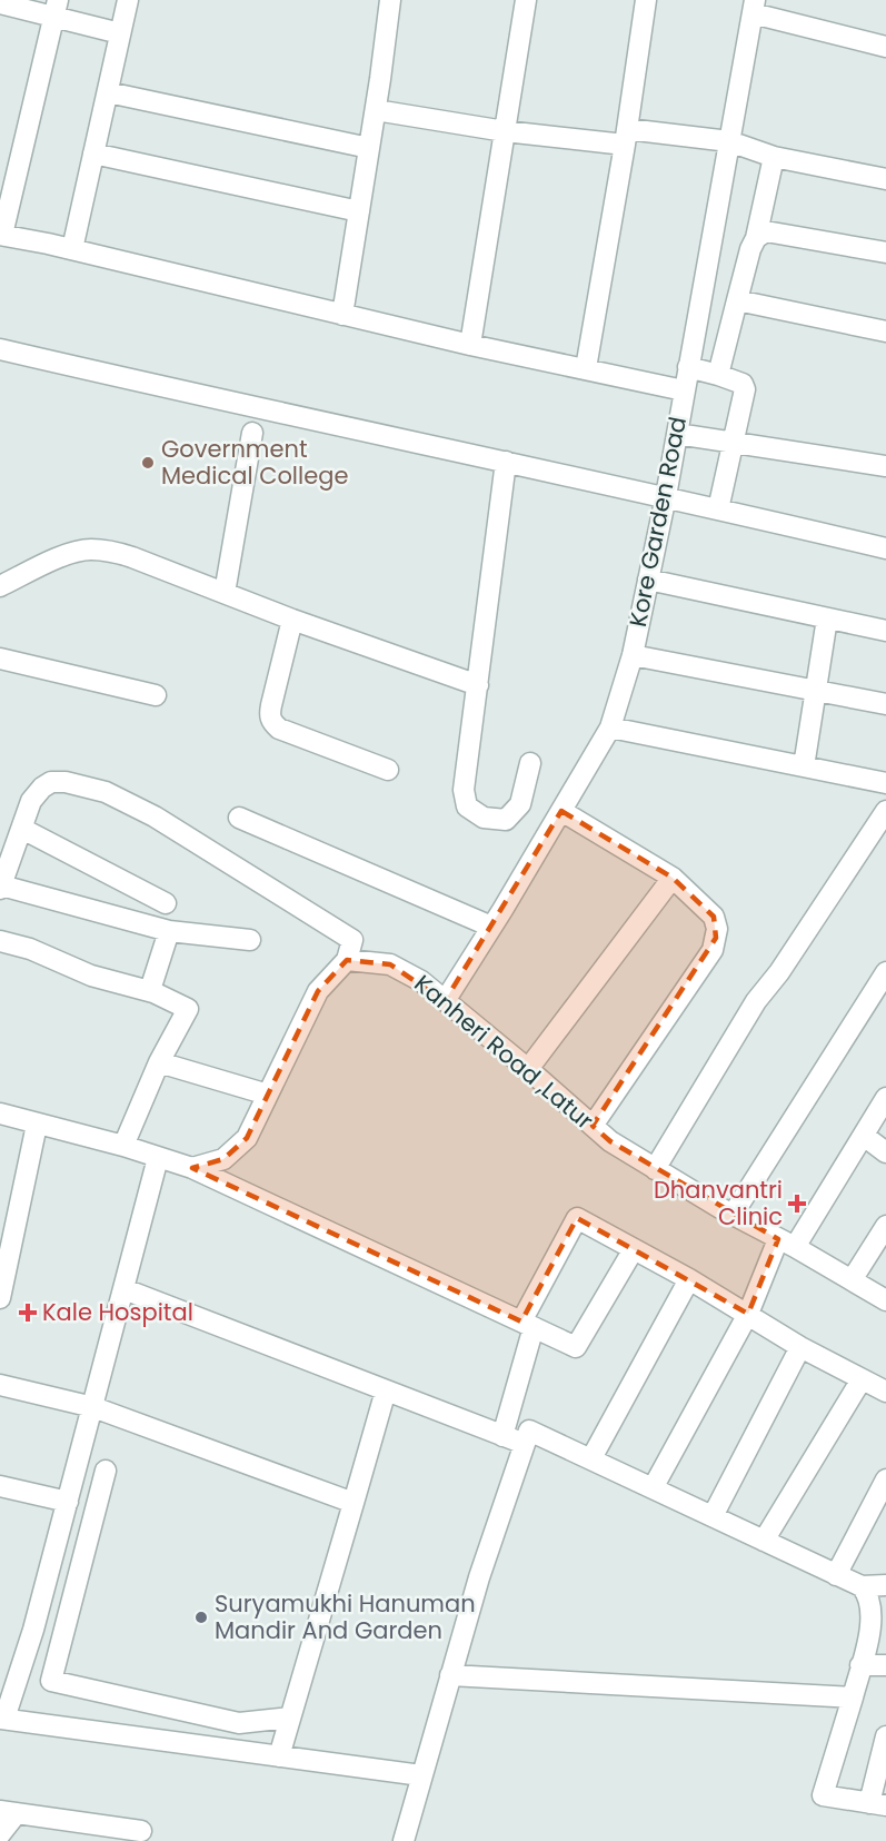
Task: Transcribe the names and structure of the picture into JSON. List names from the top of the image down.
{
  "streets": {
    "street": ["Kore Garden Road", "Kanheri Road ,Latur"]
  },
  "crossings": [
    ["Kore Garden Road", "Kanheri Road ,Latur"]
  ],
  "places": {
    "other": ["Government Medical College", "Suryamukhi Hanuman Mandir And Garden"],
    "health": ["Dhanvantri Clinic", "Kale Hospital"]
  }
}
